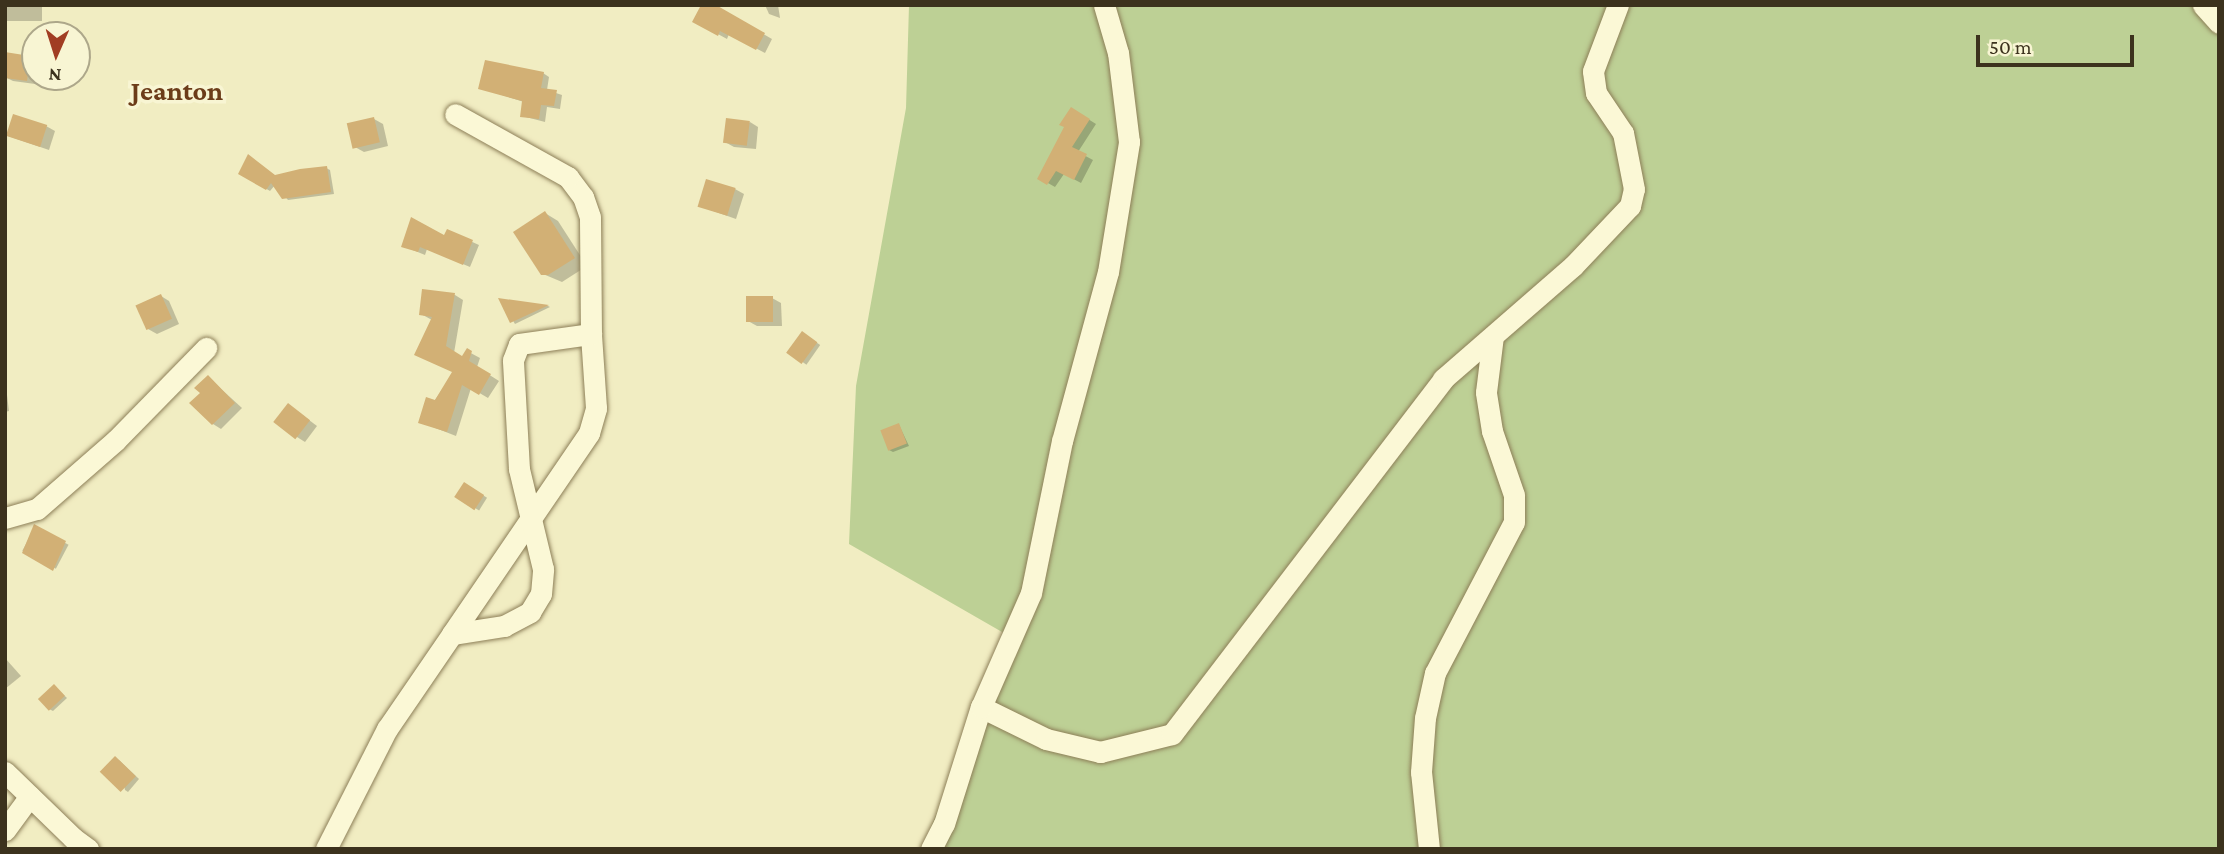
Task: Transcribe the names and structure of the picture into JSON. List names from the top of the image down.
{
  "districts": ["Jeanton"],
  "scale_bar": "50 m",
  "north": "bottom"
}
